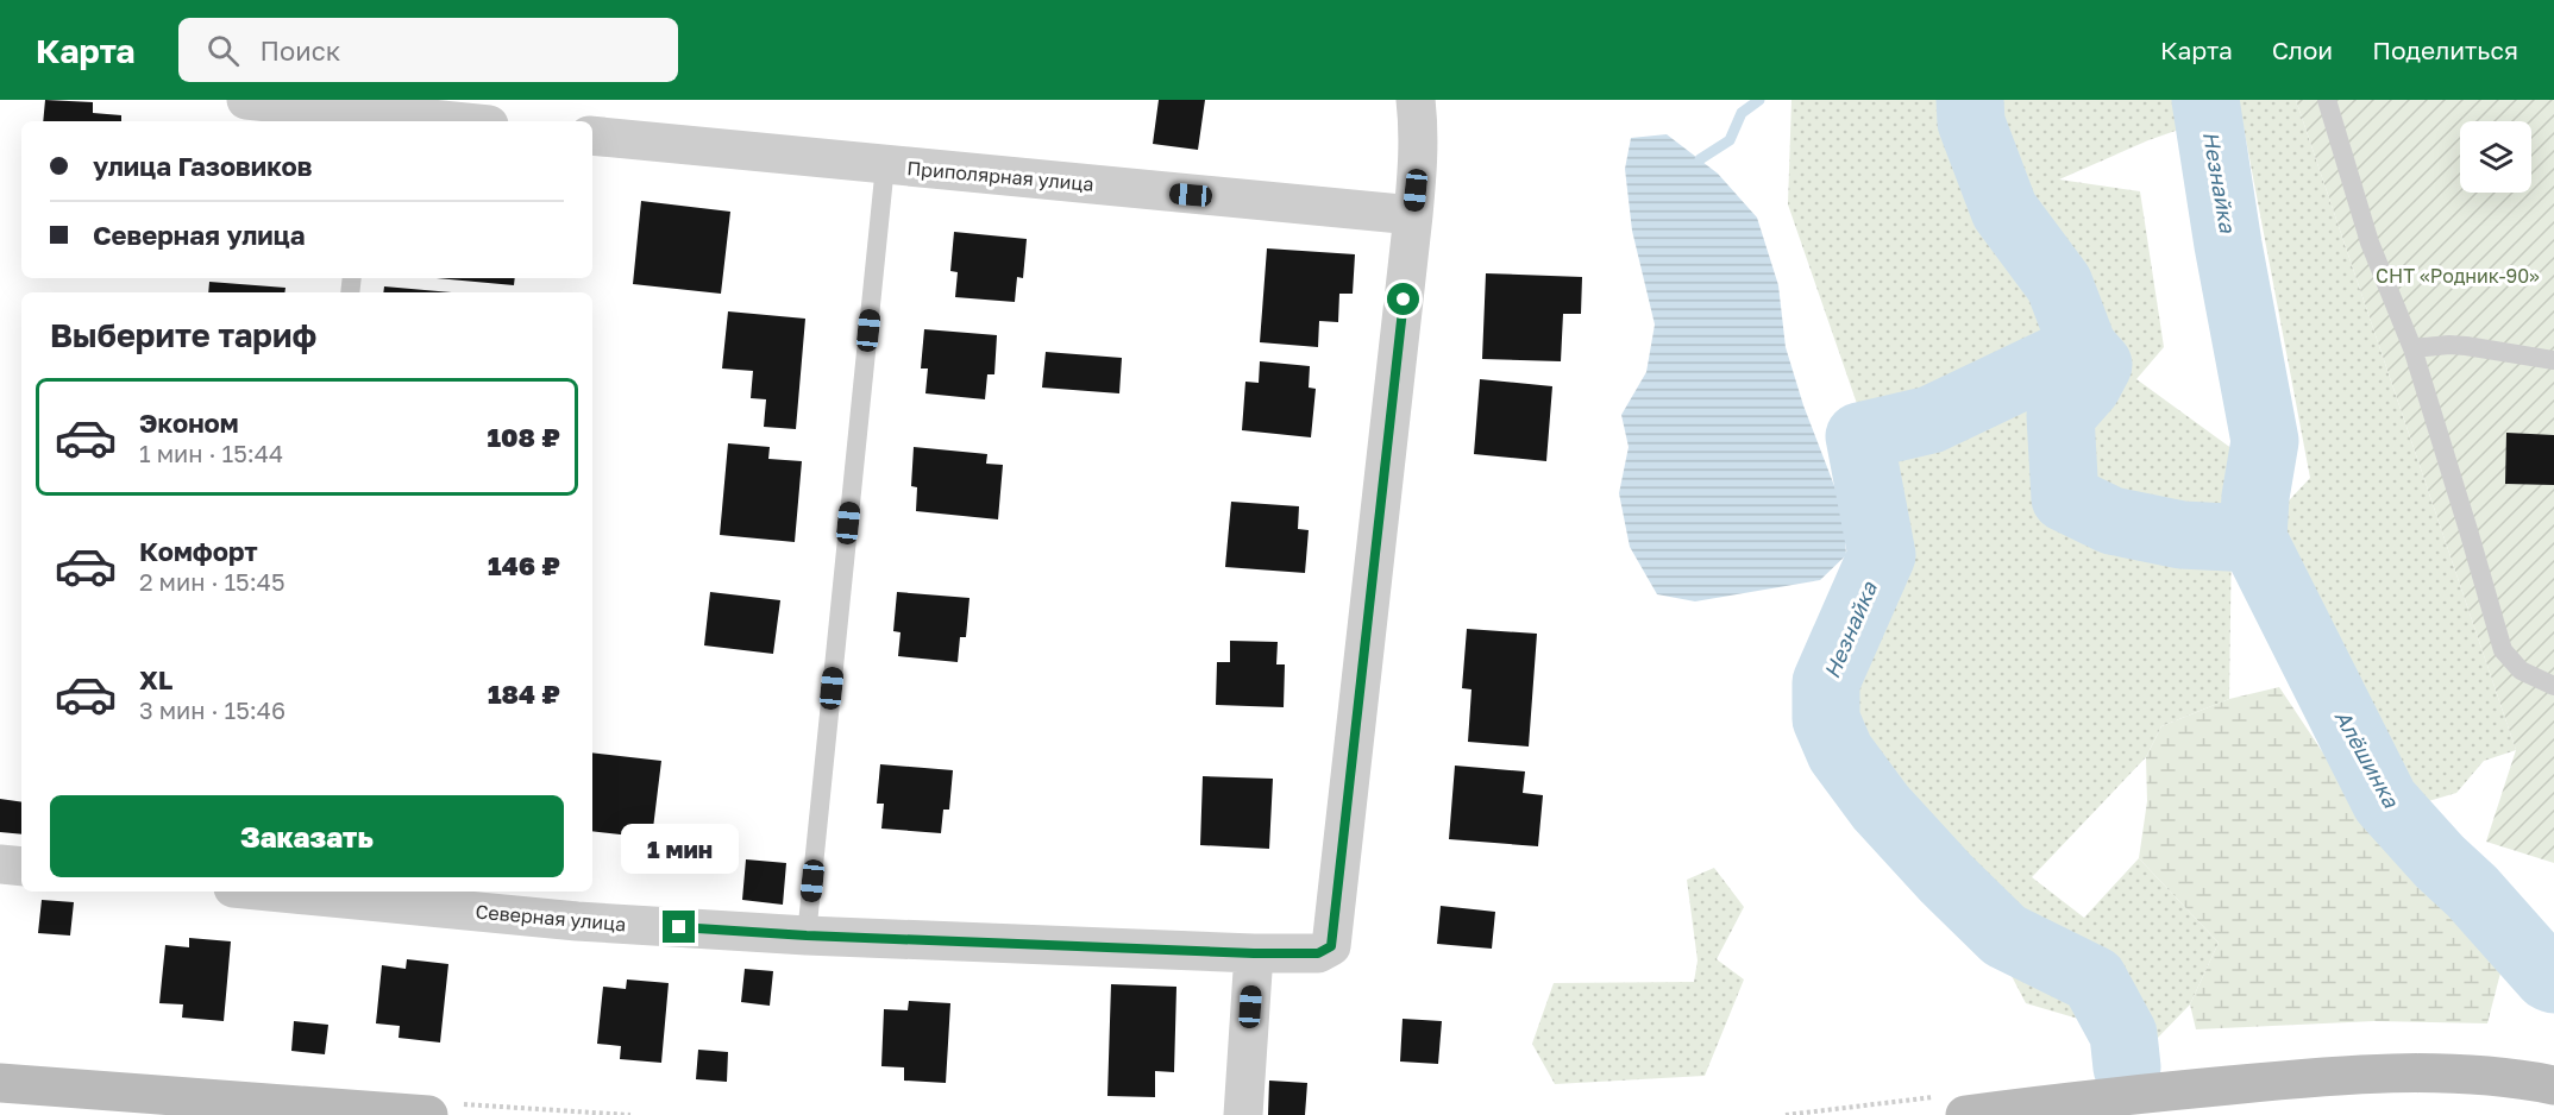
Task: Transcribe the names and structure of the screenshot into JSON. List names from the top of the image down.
{
  "streets": {
    "street": ["Приполярная улица", "Северная улица"]
  },
  "crossings": [
    ["Приполярная улица", "Северная улица"]
  ],
  "water": ["Незнайка", "Алёшинка"],
  "parks": ["СНТ «Родник-90»"],
  "page": {
    "header": "Карта",
    "search": "Поиск",
    "nav": ["Карта", "Слои", "Поделиться"],
    "banner": ["улица Газовиков", "Северная улица"],
    "heading": "Выберите тариф",
    "list": [
      {
        "name": "Эконом",
        "note": "1 мин · 15:44",
        "value": "108 ₽"
      },
      {
        "name": "Комфорт",
        "note": "2 мин · 15:45",
        "value": "146 ₽"
      },
      {
        "name": "XL",
        "note": "3 мин · 15:46",
        "value": "184 ₽"
      }
    ],
    "buttons": "Заказать",
    "bubble": "1 мин"
  }
}
